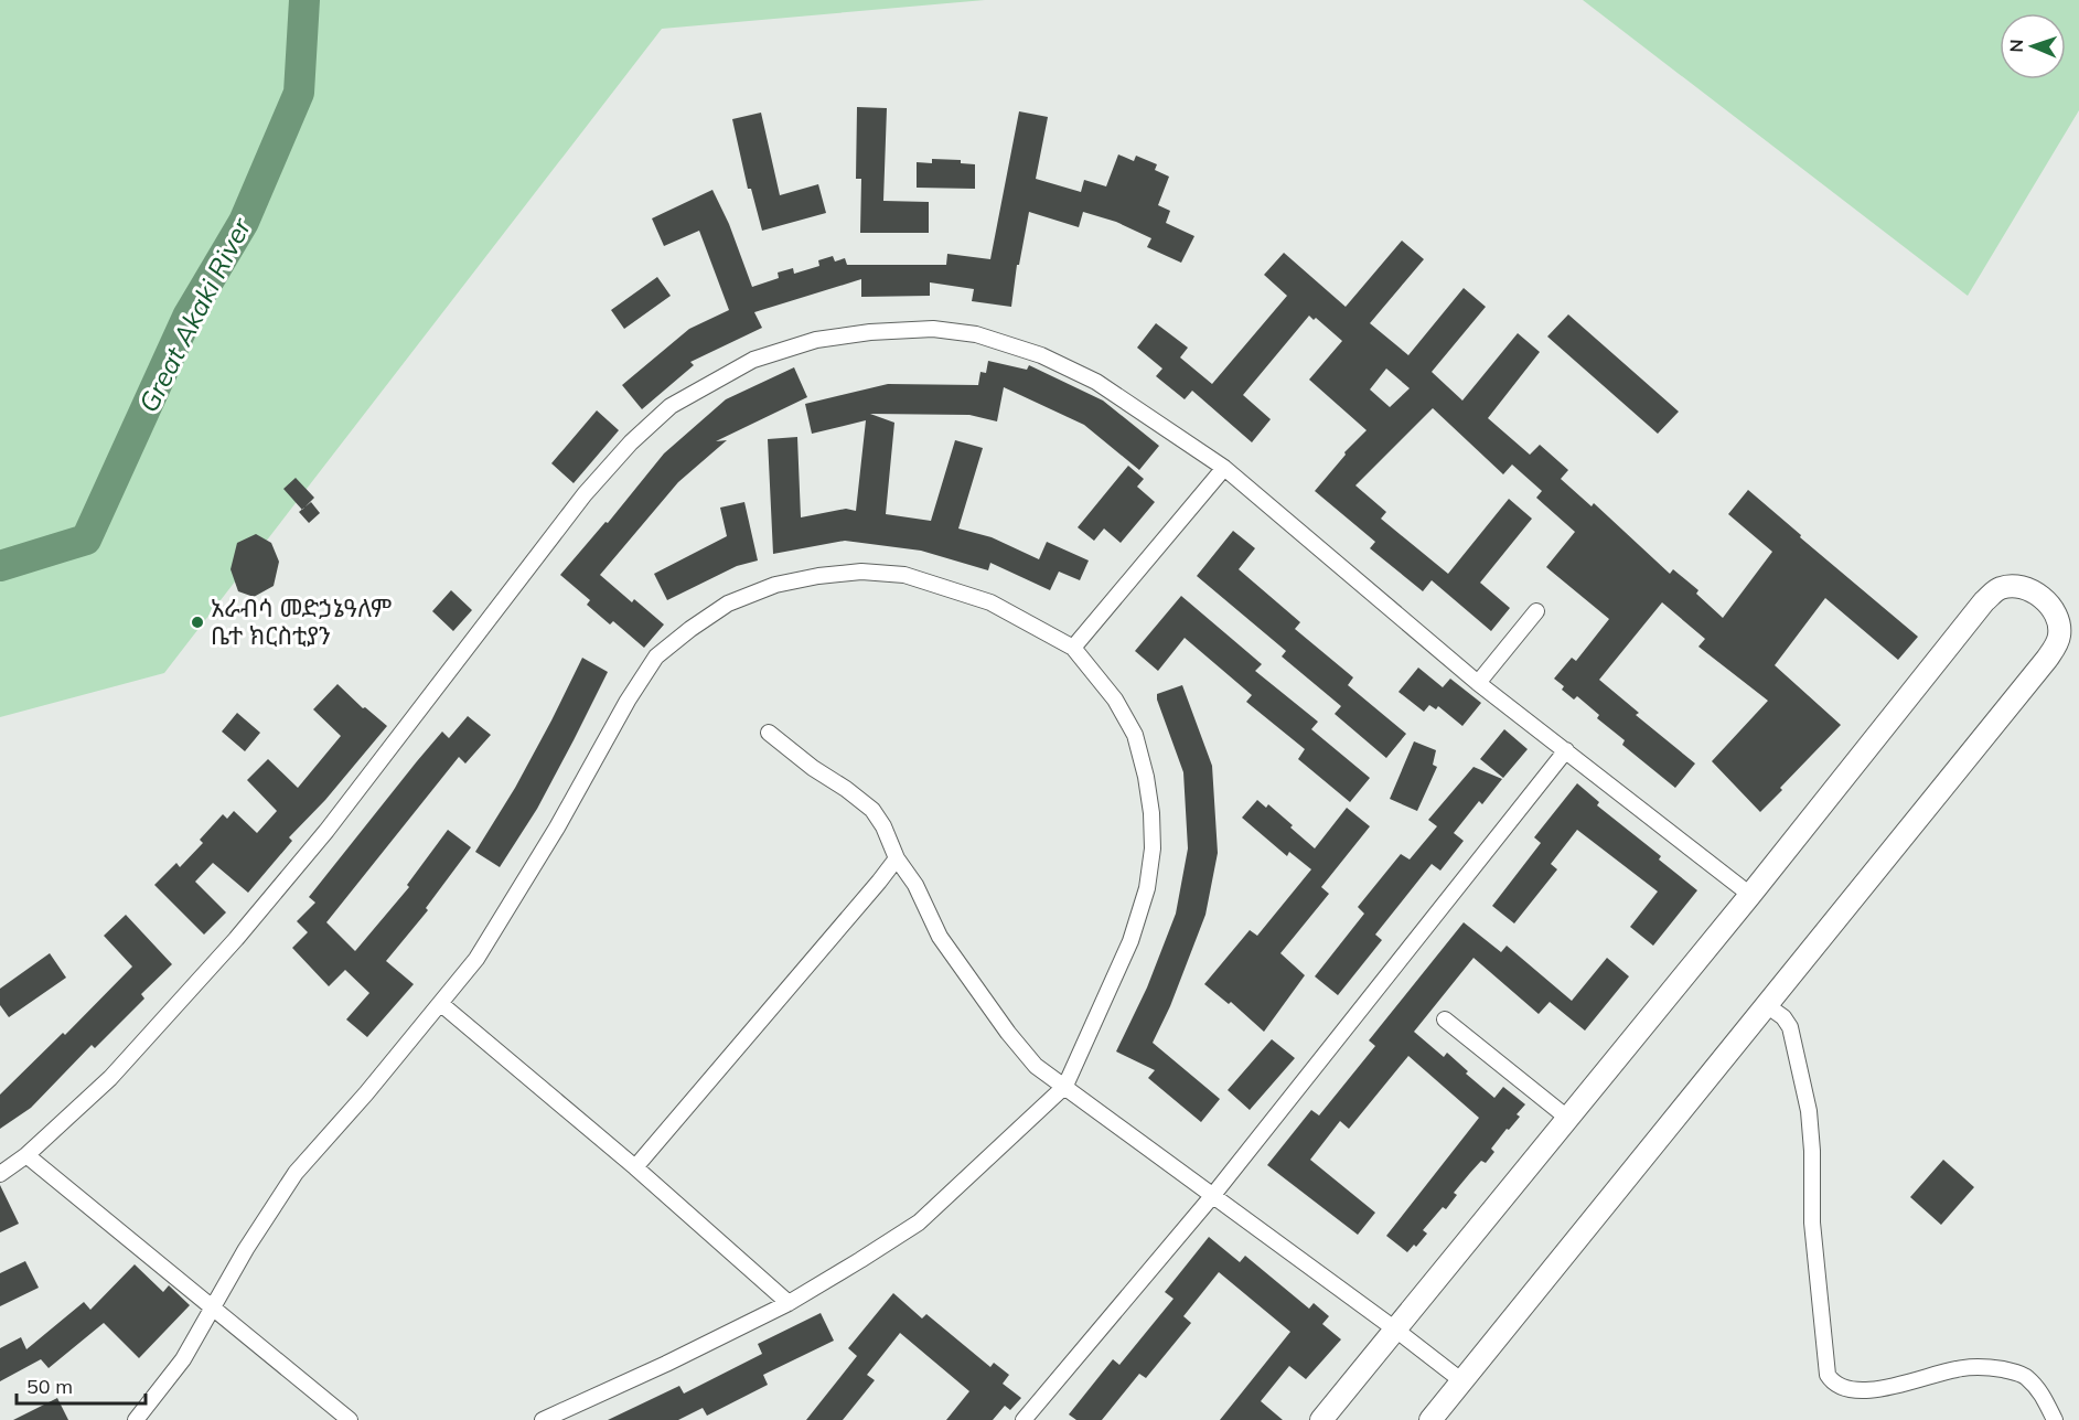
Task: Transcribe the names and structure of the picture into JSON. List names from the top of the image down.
{
  "water": ["Great Akaki River"],
  "places": ["አራብሳ መድኃኔዓለም ቤተ ክርስቲያን"],
  "scale_bar": "50 m",
  "north": "left"
}
